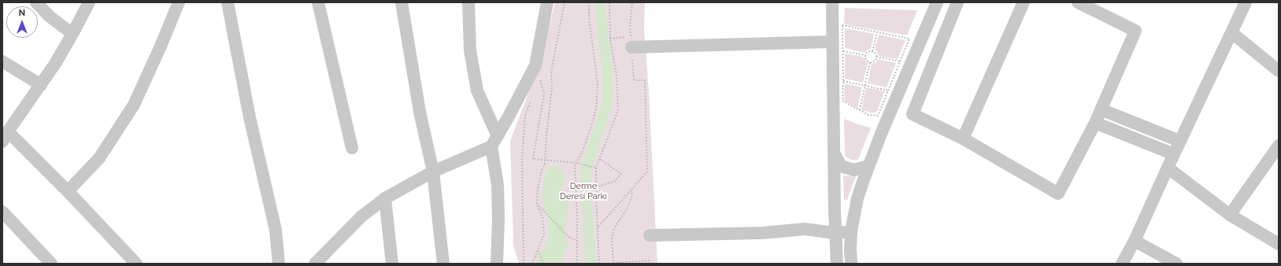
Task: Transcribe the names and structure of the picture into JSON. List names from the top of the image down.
{
  "parks": ["Derme Deresi Parkı"],
  "north": "top"
}
